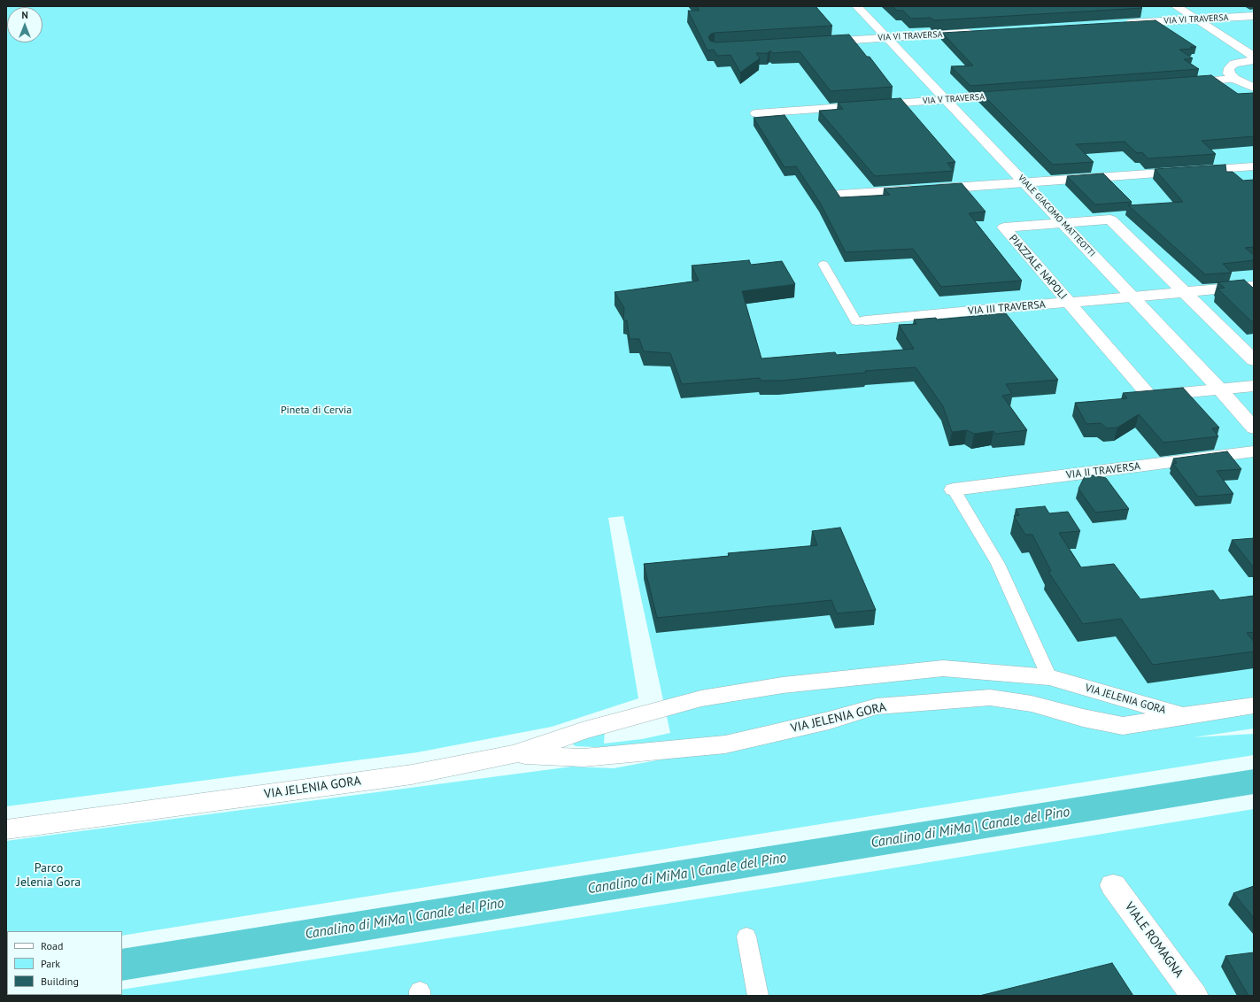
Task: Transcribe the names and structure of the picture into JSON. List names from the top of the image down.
{
  "streets": {
    "street": [
      "VIA VI TRAVERSA",
      "VIA V TRAVERSA",
      "VIALE GIACOMO MATTEOTTI",
      "PIAZZALE NAPOLI",
      "VIA III TRAVERSA",
      "VIA II TRAVERSA",
      "VIA JELENIA GORA",
      "VIALE ROMAGNA"
    ]
  },
  "crossings": [
    ["VIA VI TRAVERSA", "VIALE GIACOMO MATTEOTTI"],
    ["VIA V TRAVERSA", "VIALE GIACOMO MATTEOTTI"],
    ["VIALE GIACOMO MATTEOTTI", "PIAZZALE NAPOLI"],
    ["VIALE GIACOMO MATTEOTTI", "VIA III TRAVERSA"],
    ["PIAZZALE NAPOLI", "VIA III TRAVERSA"]
  ],
  "water": ["Canalino di MiMa | Canale del Pino"],
  "parks": ["Pineta di Cervia", "Parco Jelenia Gora"],
  "legend": ["Road", "Park", "Building"],
  "north": "top"
}
